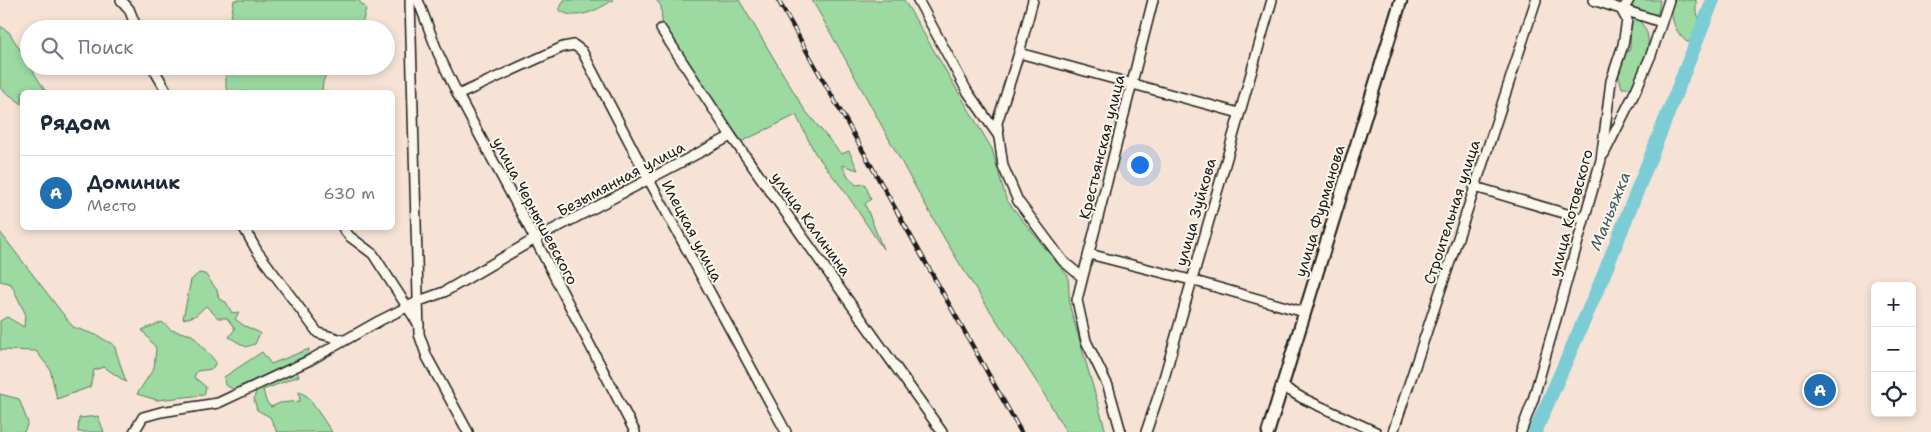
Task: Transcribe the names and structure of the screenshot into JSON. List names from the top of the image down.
{
  "streets": {
    "main road": ["улица Фурманова"],
    "street": [
      "Крестьянская улица",
      "Безымянная улица",
      "улица Чернышевского",
      "улица Зуйкова",
      "Строительная улица",
      "улица Котовского",
      "улица Калинина",
      "Илецкая улица"
    ]
  },
  "crossings": [
    ["Безымянная улица", "улица Чернышевского"],
    ["Безымянная улица", "улица Калинина"],
    ["Безымянная улица", "Илецкая улица"],
    ["улица Чернышевского", "Илецкая улица"]
  ],
  "water": ["Маньяжка"],
  "page": {
    "search": "Поиск",
    "heading": "Рядом",
    "list": [
      {
        "mark": "A",
        "name": "Доминик",
        "note": "Место",
        "value": "630 m"
      }
    ],
    "map_buttons": ["+", "−"],
    "pins": "A"
  }
}
